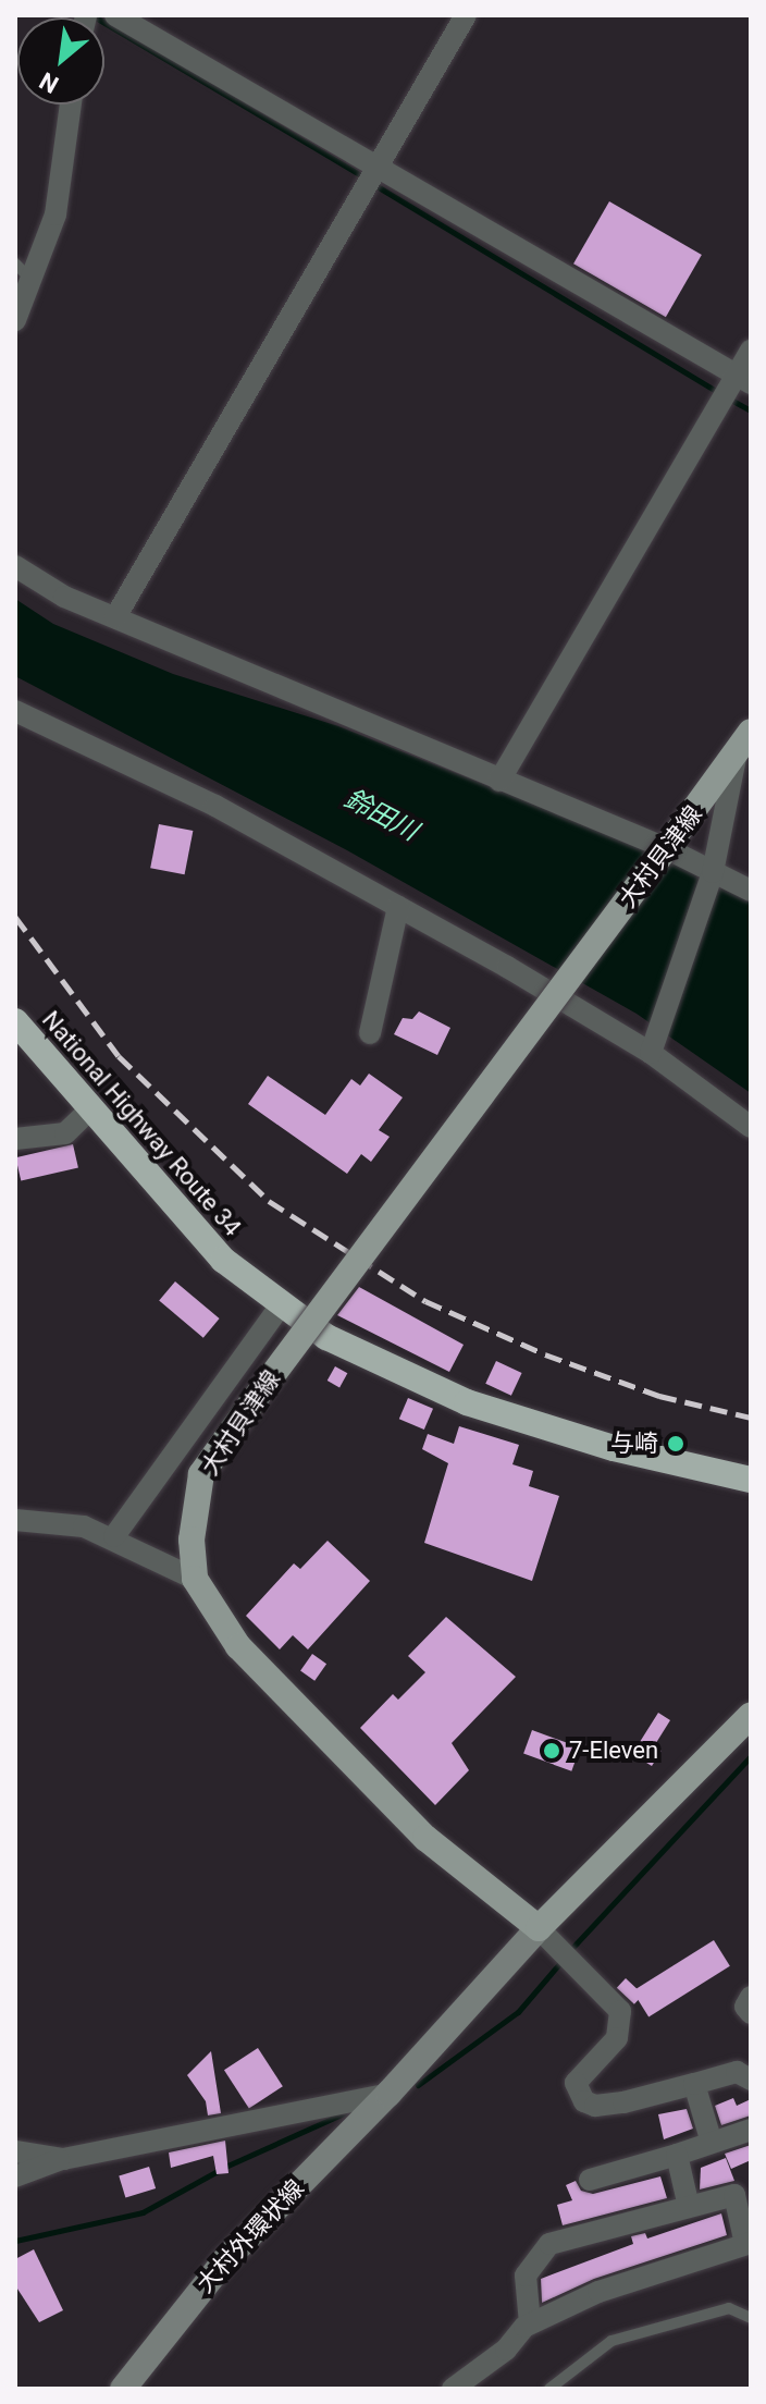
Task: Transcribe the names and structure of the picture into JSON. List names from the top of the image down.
{
  "streets": {
    "highway": ["National Highway Route 34"],
    "main road": ["大村貝津線", "大村外環状線"]
  },
  "crossings": [
    ["大村貝津線", "大村外環状線"]
  ],
  "water": ["鈴田川"],
  "places": ["与崎", "7-Eleven"],
  "north": "bottom left"
}
